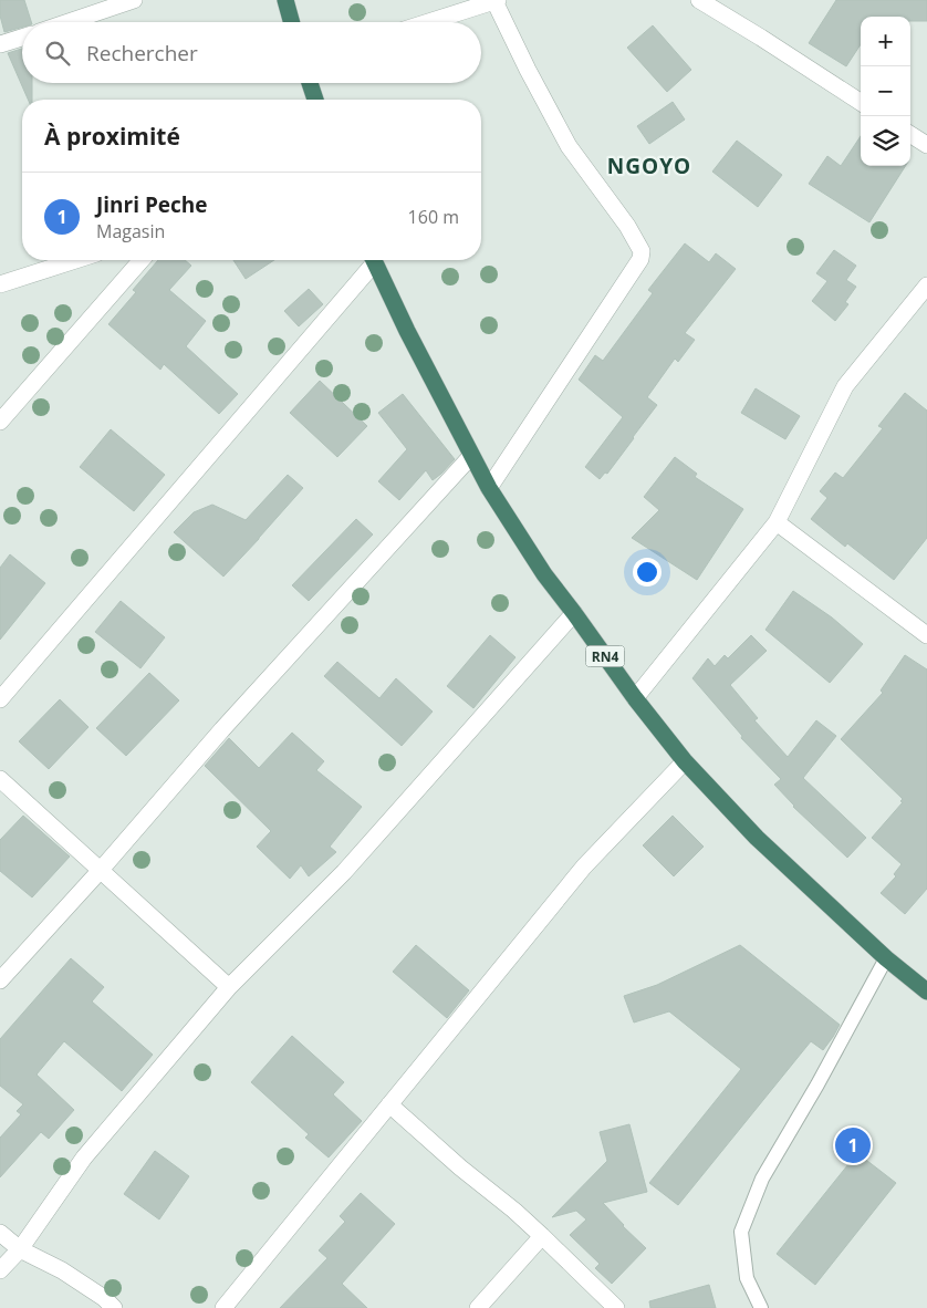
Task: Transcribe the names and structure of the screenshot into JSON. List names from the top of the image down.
{
  "streets": {
    "highway": ["RN4"]
  },
  "districts": ["NGOYO"],
  "page": {
    "map_buttons": ["+", "−"],
    "search": "Rechercher",
    "heading": "À proximité",
    "list": [
      {
        "mark": "1",
        "name": "Jinri Peche",
        "note": "Magasin",
        "value": "160 m"
      }
    ],
    "pins": "1"
  }
}
